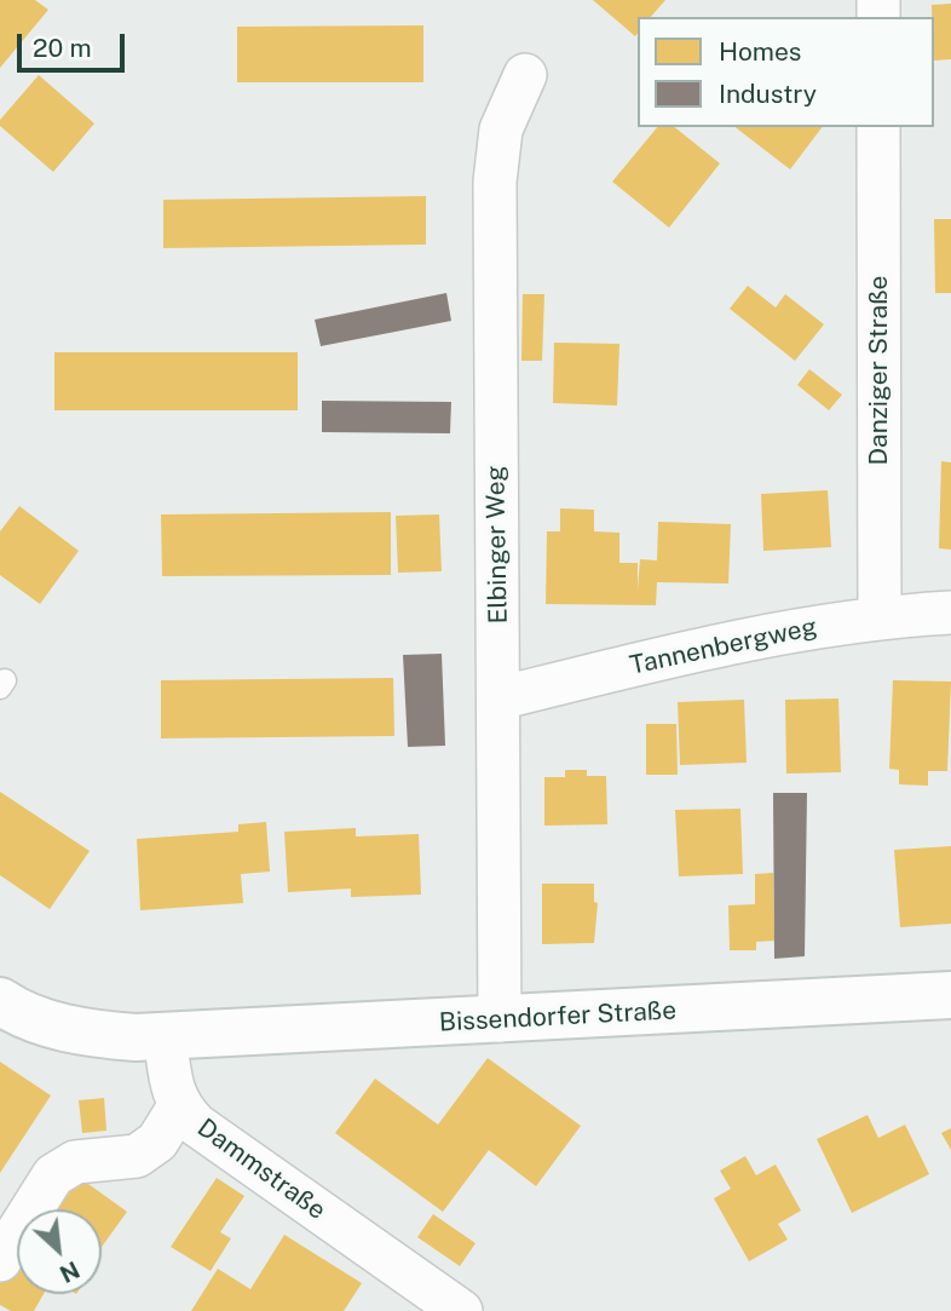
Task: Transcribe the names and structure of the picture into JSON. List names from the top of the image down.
{
  "streets": {
    "main road": ["Bissendorfer Straße"],
    "street": [
      "Danziger Straße",
      "Elbinger Weg",
      "Tannenbergweg",
      "Dammstraße"
    ]
  },
  "crossings": [
    ["Danziger Straße", "Tannenbergweg"],
    ["Elbinger Weg", "Tannenbergweg"],
    ["Elbinger Weg", "Bissendorfer Straße"],
    ["Bissendorfer Straße", "Dammstraße"]
  ],
  "legend": ["Homes", "Industry"],
  "scale_bar": "20 m",
  "north": "bottom right"
}
